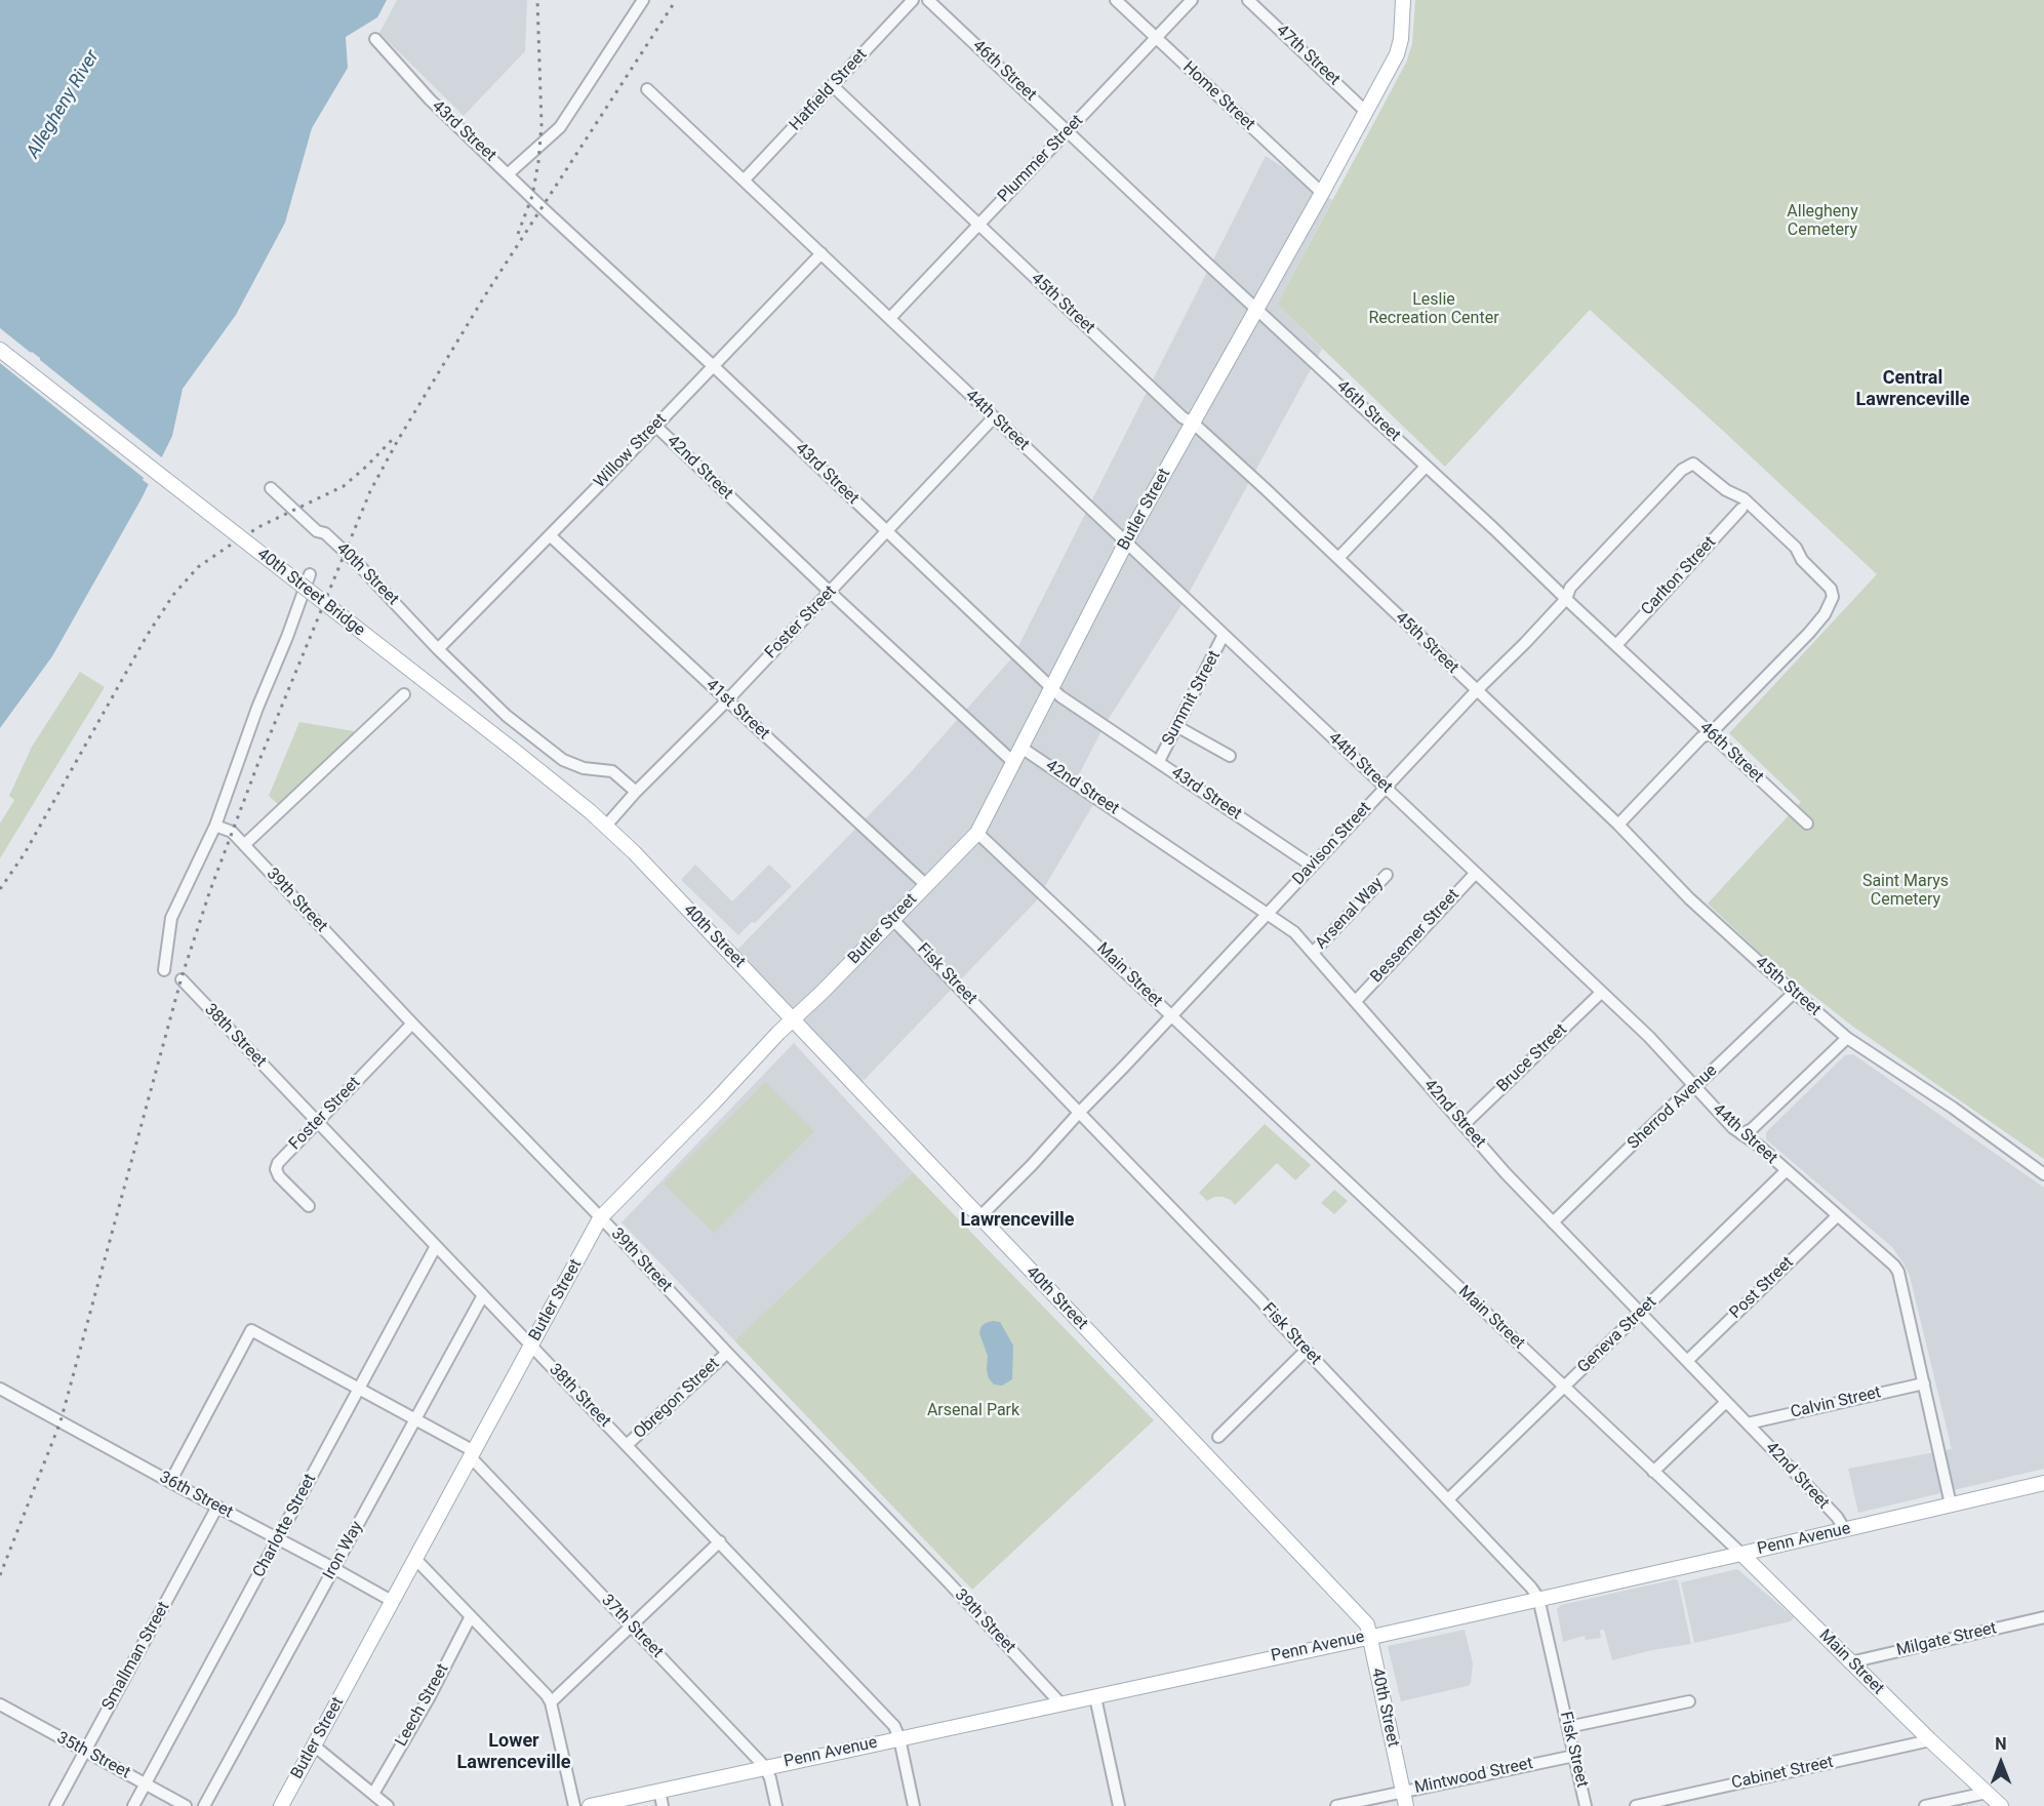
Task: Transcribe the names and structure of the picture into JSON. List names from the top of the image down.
{
  "streets": {
    "main road": [
      "Butler Street",
      "40th Street",
      "40th Street Bridge",
      "Main Street",
      "Penn Avenue"
    ],
    "street": [
      "47th Street",
      "46th Street",
      "Hatfield Street",
      "Home Street",
      "43rd Street",
      "Plummer Street",
      "45th Street",
      "44th Street",
      "Willow Street",
      "42nd Street",
      "Carlton Street",
      "Foster Street",
      "Summit Street",
      "41st Street",
      "Davison Street",
      "39th Street",
      "Arsenal Way",
      "Bessemer Street",
      "Fisk Street",
      "38th Street",
      "Bruce Street",
      "Sherrod Avenue",
      "Post Street",
      "Geneva Street",
      "Obregon Street",
      "Calvin Street",
      "36th Street",
      "Charlotte Street",
      "Iron Way",
      "37th Street",
      "Milgate Street",
      "Smallman Street",
      "Leech Street",
      "35th Street",
      "Cabinet Street",
      "Mintwood Street"
    ]
  },
  "crossings": [
    ["47th Street", "Butler Street"],
    ["46th Street", "Plummer Street"],
    ["46th Street", "Butler Street"],
    ["46th Street", "Carlton Street"],
    ["46th Street", "Davison Street"],
    ["Hatfield Street", "45th Street"],
    ["Hatfield Street", "44th Street"],
    ["Home Street", "Plummer Street"],
    ["Home Street", "Butler Street"],
    ["43rd Street", "Willow Street"],
    ["43rd Street", "Butler Street"],
    ["43rd Street", "Foster Street"],
    ["43rd Street", "Summit Street"],
    ["43rd Street", "Davison Street"],
    ["Plummer Street", "45th Street"],
    ["Plummer Street", "44th Street"],
    ["45th Street", "Butler Street"],
    ["45th Street", "Davison Street"],
    ["45th Street", "Sherrod Avenue"],
    ["44th Street", "Willow Street"],
    ["44th Street", "Butler Street"],
    ["44th Street", "Foster Street"],
    ["44th Street", "Summit Street"],
    ["44th Street", "Davison Street"],
    ["44th Street", "Bessemer Street"],
    ["44th Street", "Bruce Street"],
    ["44th Street", "Sherrod Avenue"],
    ["44th Street", "Post Street"],
    ["44th Street", "Geneva Street"],
    ["44th Street", "Calvin Street"],
    ["44th Street", "Penn Avenue"],
    ["Willow Street", "42nd Street"],
    ["Willow Street", "40th Street"],
    ["Willow Street", "41st Street"],
    ["42nd Street", "Butler Street"],
    ["42nd Street", "Foster Street"],
    ["42nd Street", "Davison Street"],
    ["42nd Street", "Arsenal Way"],
    ["42nd Street", "Bessemer Street"],
    ["42nd Street", "Bruce Street"],
    ["42nd Street", "Sherrod Avenue"],
    ["42nd Street", "Post Street"],
    ["42nd Street", "Geneva Street"],
    ["42nd Street", "Calvin Street"],
    ["42nd Street", "Penn Avenue"],
    ["Butler Street", "40th Street"],
    ["Butler Street", "41st Street"],
    ["Butler Street", "39th Street"],
    ["Butler Street", "Fisk Street"],
    ["Butler Street", "Main Street"],
    ["Butler Street", "38th Street"],
    ["Butler Street", "36th Street"],
    ["Butler Street", "37th Street"],
    ["40th Street", "40th Street Bridge"],
    ["40th Street", "Foster Street"],
    ["40th Street", "Davison Street"],
    ["40th Street", "Penn Avenue"],
    ["40th Street", "Mintwood Street"],
    ["40th Street Bridge", "Foster Street"],
    ["Foster Street", "41st Street"],
    ["Foster Street", "39th Street"],
    ["Foster Street", "38th Street"],
    ["Davison Street", "Fisk Street"],
    ["Davison Street", "Main Street"],
    ["39th Street", "Obregon Street"],
    ["39th Street", "Penn Avenue"],
    ["Fisk Street", "Geneva Street"],
    ["Fisk Street", "Penn Avenue"],
    ["Fisk Street", "Mintwood Street"],
    ["Main Street", "Geneva Street"],
    ["Main Street", "Penn Avenue"],
    ["Main Street", "Milgate Street"],
    ["Main Street", "Cabinet Street"],
    ["38th Street", "Obregon Street"],
    ["38th Street", "Charlotte Street"],
    ["38th Street", "Penn Avenue"],
    ["38th Street", "Iron Way"],
    ["36th Street", "Charlotte Street"],
    ["36th Street", "Iron Way"],
    ["36th Street", "37th Street"],
    ["36th Street", "Smallman Street"],
    ["Charlotte Street", "37th Street"],
    ["Charlotte Street", "35th Street"],
    ["Penn Avenue", "37th Street"],
    ["Iron Way", "37th Street"],
    ["Smallman Street", "35th Street"]
  ],
  "districts": ["Central Lawrenceville", "Lawrenceville", "Lower Lawrenceville"],
  "water": ["Allegheny River"],
  "parks": [
    "Allegheny Cemetery",
    "Leslie Recreation Center",
    "Saint Marys Cemetery",
    "Arsenal Park"
  ],
  "north": "top"
}
